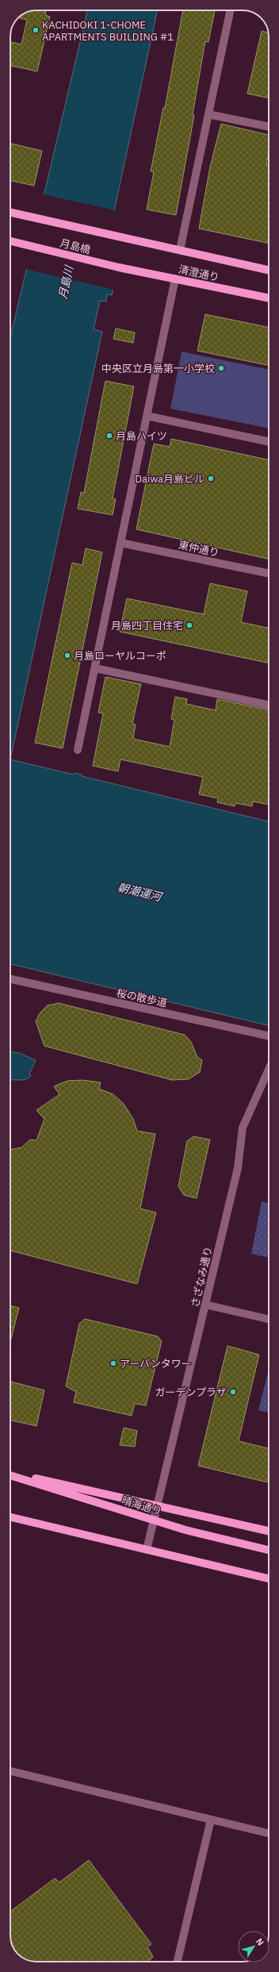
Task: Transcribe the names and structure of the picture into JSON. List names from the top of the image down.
{
  "streets": {
    "main road": ["月島橋", "清澄通り", "晴海通り"],
    "street": ["東仲通り", "桜の散歩道", "さざなみ通り"]
  },
  "crossings": [
    ["月島橋", "清澄通り"],
    ["さざなみ通り", "晴海通り"]
  ],
  "water": ["月島川", "朝潮運河"],
  "places": [
    "KACHIDOKI 1-CHOME APARTMENTS BUILDING #1",
    "中央区立月島第一小学校",
    "月島ハイツ",
    "Daiwa月島ビル",
    "月島四丁目住宅",
    "月島ローヤルコーポ",
    "アーバンタワー",
    "ガーデンプラザ"
  ],
  "north": "top right"
}
